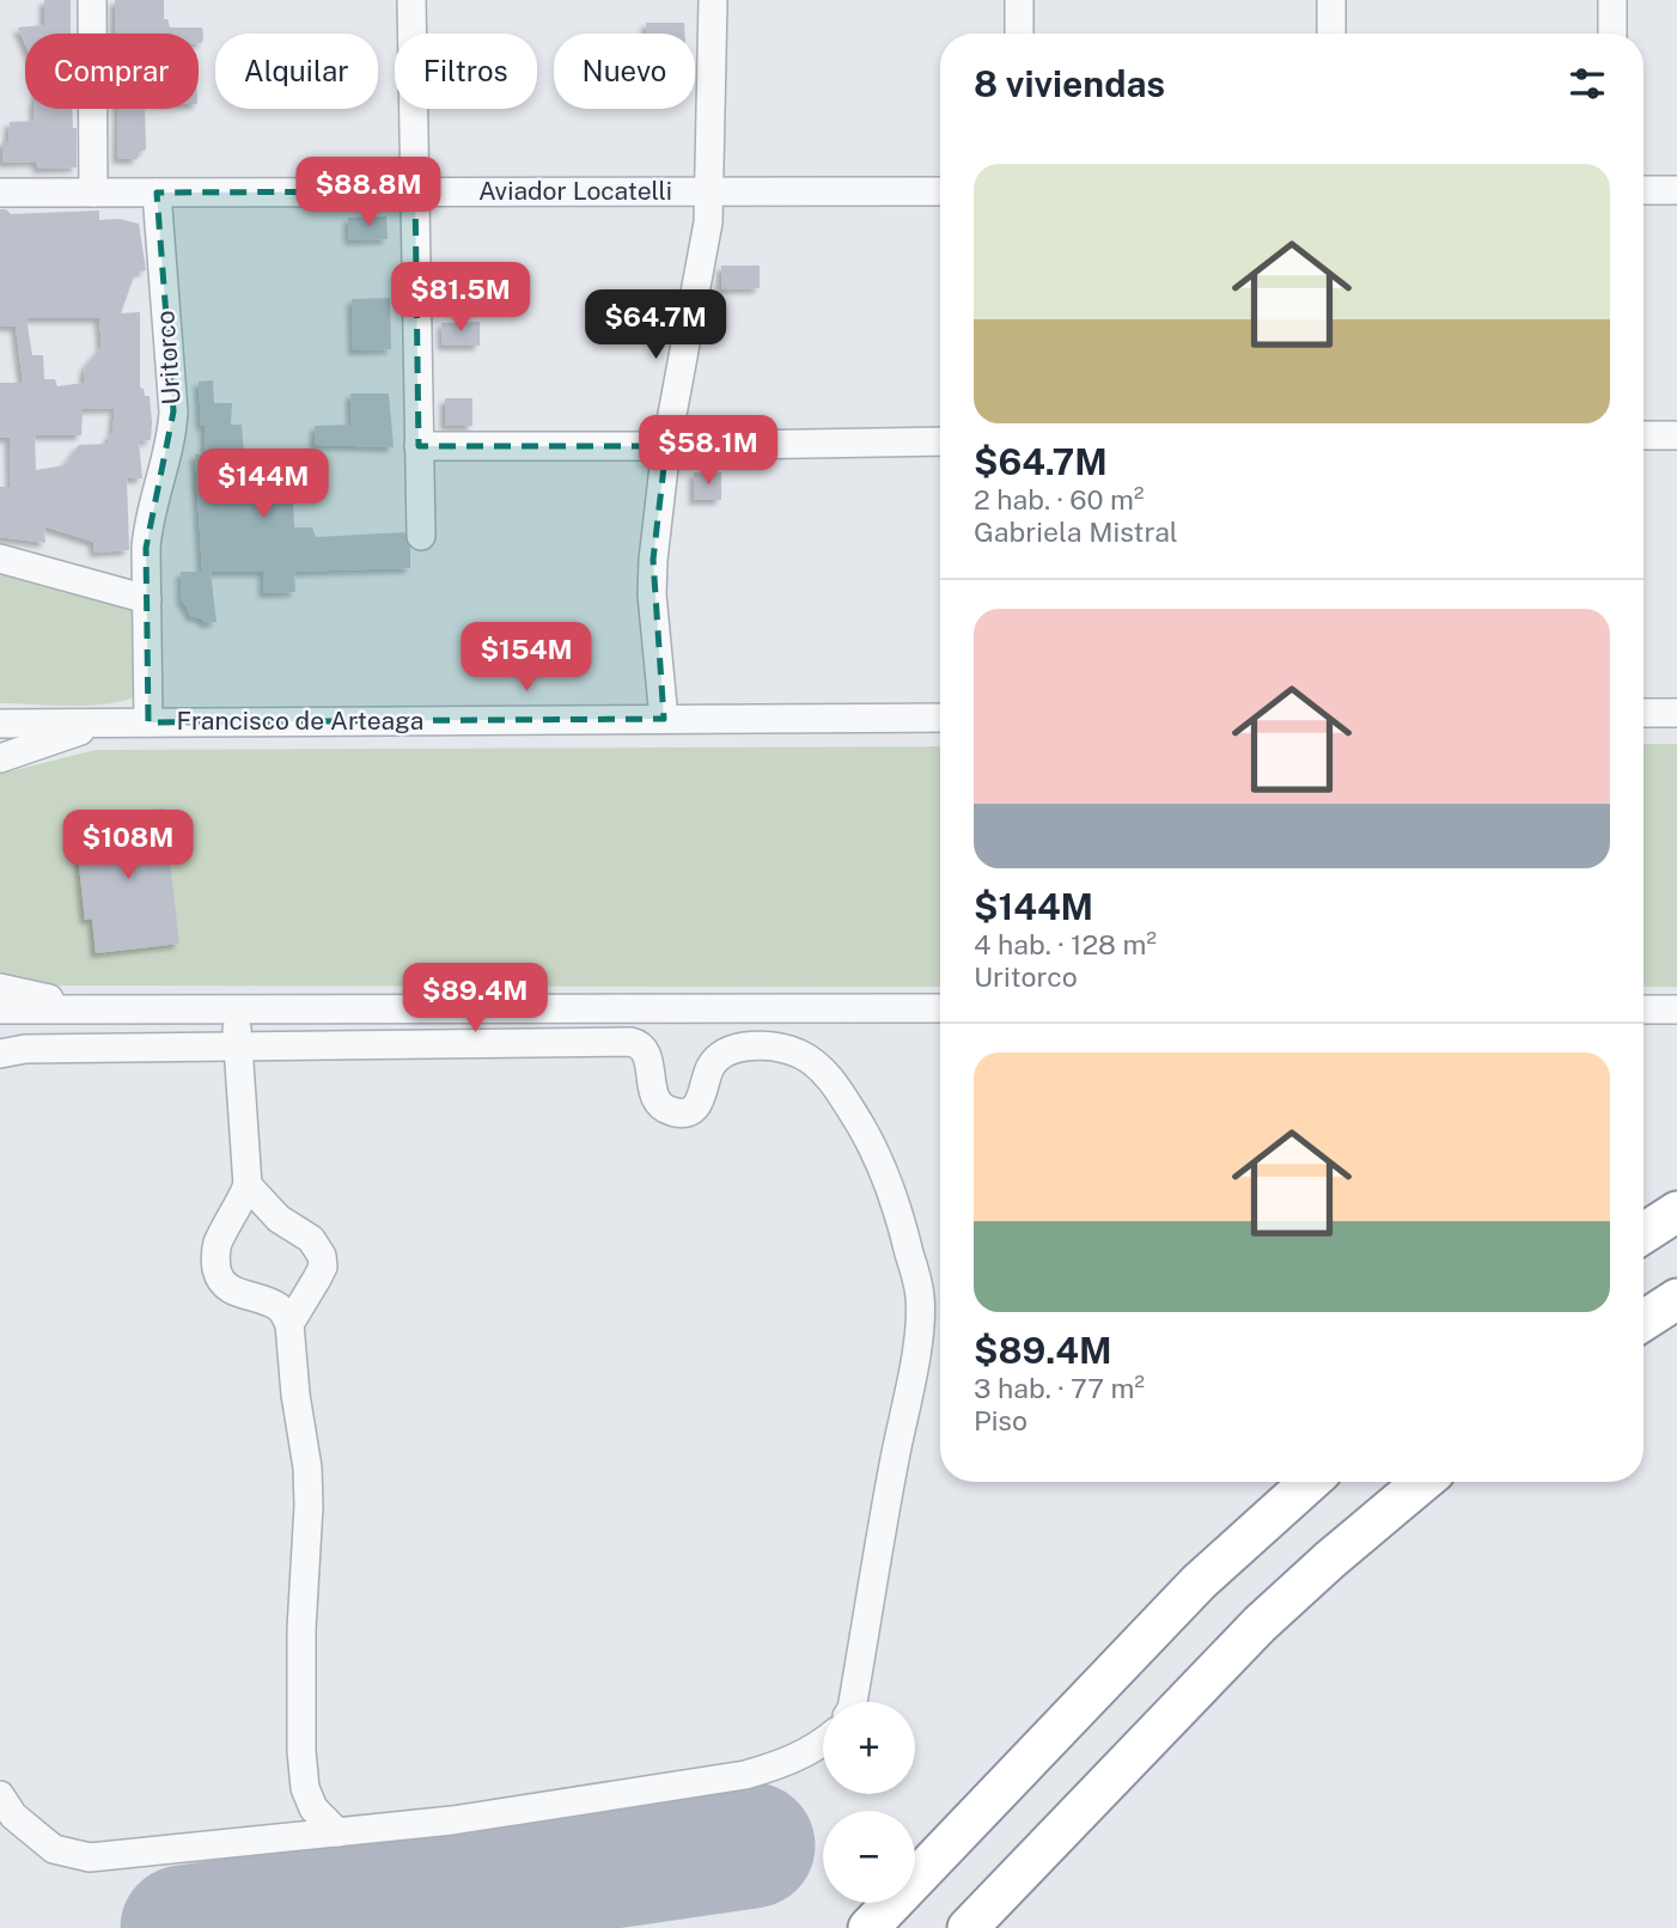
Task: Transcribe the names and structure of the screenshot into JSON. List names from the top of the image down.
{
  "streets": {
    "street": ["Aviador Locatelli", "Uritorco", "Francisco de Arteaga"]
  },
  "crossings": [
    ["Aviador Locatelli", "Uritorco"],
    ["Uritorco", "Francisco de Arteaga"]
  ],
  "page": {
    "chip": [
      "Comprar",
      "Alquilar",
      "Filtros",
      "Nuevo"
    ],
    "heading": "8 viviendas",
    "list": [
      {
        "name": "$64.7M",
        "note": "2 hab. · 60 m² · Gabriela Mistral"
      },
      {
        "name": "$144M",
        "note": "4 hab. · 128 m² · Uritorco"
      },
      {
        "name": "$89.4M",
        "note": "3 hab. · 77 m² · Piso"
      }
    ],
    "price": [
      "$88.8M",
      "$81.5M",
      "$64.7M",
      "$58.1M",
      "$144M",
      "$154M",
      "$108M",
      "$89.4M"
    ],
    "map_buttons": ["+", "−"]
  }
}
